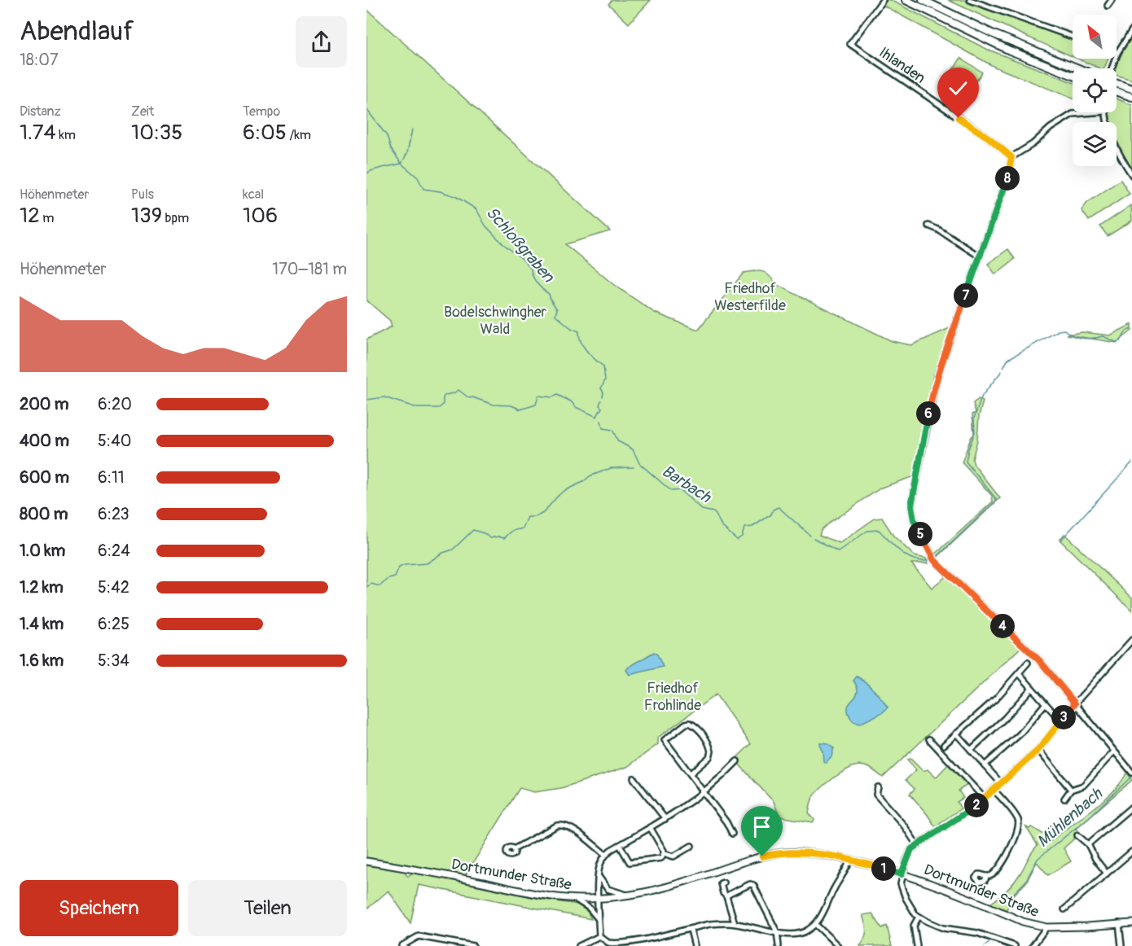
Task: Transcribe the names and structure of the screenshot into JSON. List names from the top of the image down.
{
  "streets": {
    "main road": ["Dortmunder Straße"],
    "street": ["Ihlanden"]
  },
  "water": ["Schloßgraben", "Barbach", "Mühlenbach"],
  "parks": ["Friedhof Westerfilde", "Bodelschwingher Wald", "Friedhof Frohlinde"],
  "north": "top left",
  "page": {
    "heading": ["Abendlauf", "18:07"],
    "stats": [
      ["Distanz", "1.74 km"],
      ["Zeit", "10:35"],
      ["Tempo", "6:05 /km"],
      ["Höhenmeter", "12 m"],
      ["Puls", "139 bpm"],
      ["kcal", "106"]
    ],
    "pins": [
      "8",
      "7",
      "6",
      "5",
      "4",
      "3",
      "2",
      "1"
    ],
    "chart": ["Höhenmeter", "170–181 m"],
    "list": [
      {
        "name": "200 m",
        "note": "6:20"
      },
      {
        "name": "400 m",
        "note": "5:40"
      },
      {
        "name": "600 m",
        "note": "6:11"
      },
      {
        "name": "800 m",
        "note": "6:23"
      },
      {
        "name": "1.0 km",
        "note": "6:24"
      },
      {
        "name": "1.2 km",
        "note": "5:42"
      },
      {
        "name": "1.4 km",
        "note": "6:25"
      },
      {
        "name": "1.6 km",
        "note": "5:34"
      }
    ],
    "buttons": ["Speichern", "Teilen"]
  }
}
